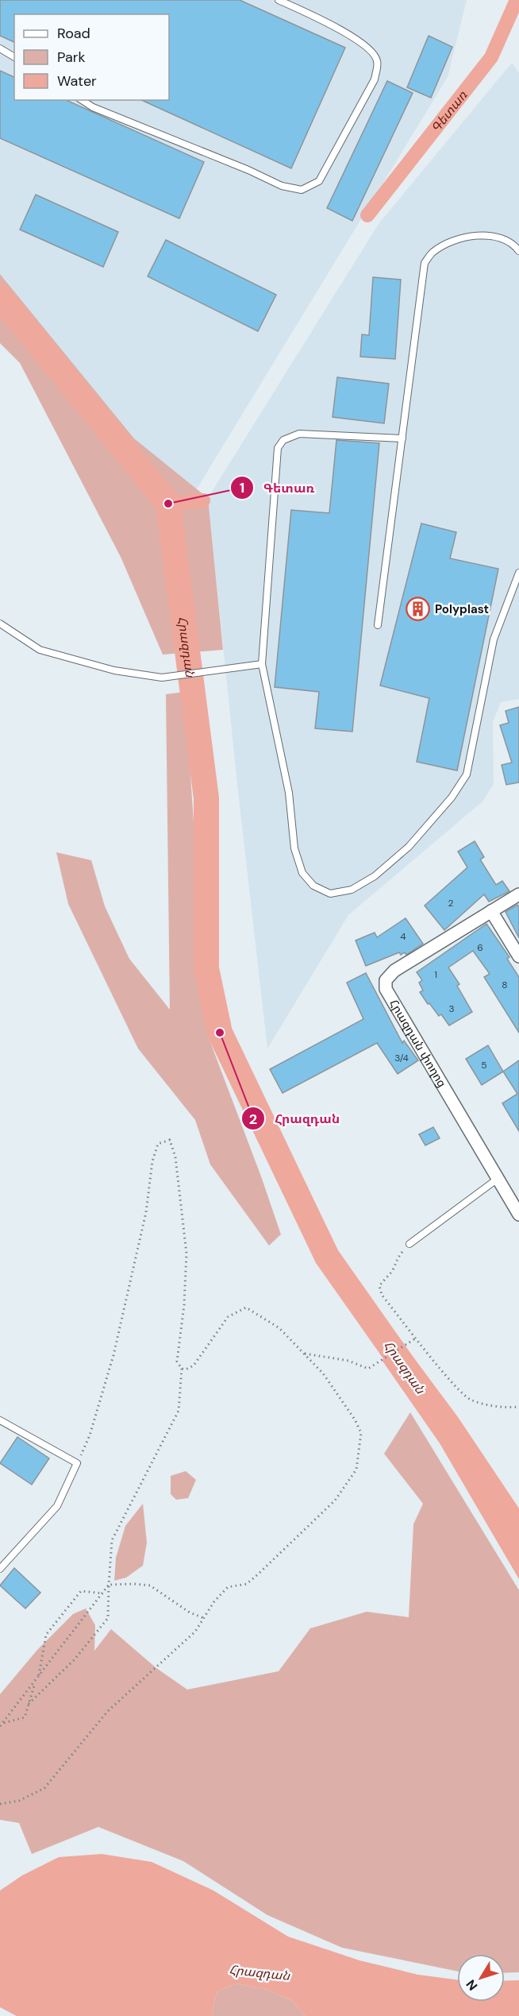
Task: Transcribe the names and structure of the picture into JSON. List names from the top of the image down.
{
  "streets": {
    "street": ["Հրազդան փողոց"]
  },
  "water": ["Գետառ", "Հրազդան"],
  "places": {
    "other": ["Գետառ", "Հրազդան"],
    "building": ["Polyplast"]
  },
  "house_numbers": [
    "2",
    "4",
    "6",
    "1",
    "8",
    "3",
    "3/4",
    "5"
  ],
  "legend": ["Road", "Park", "Water"],
  "north": "bottom left"
}
